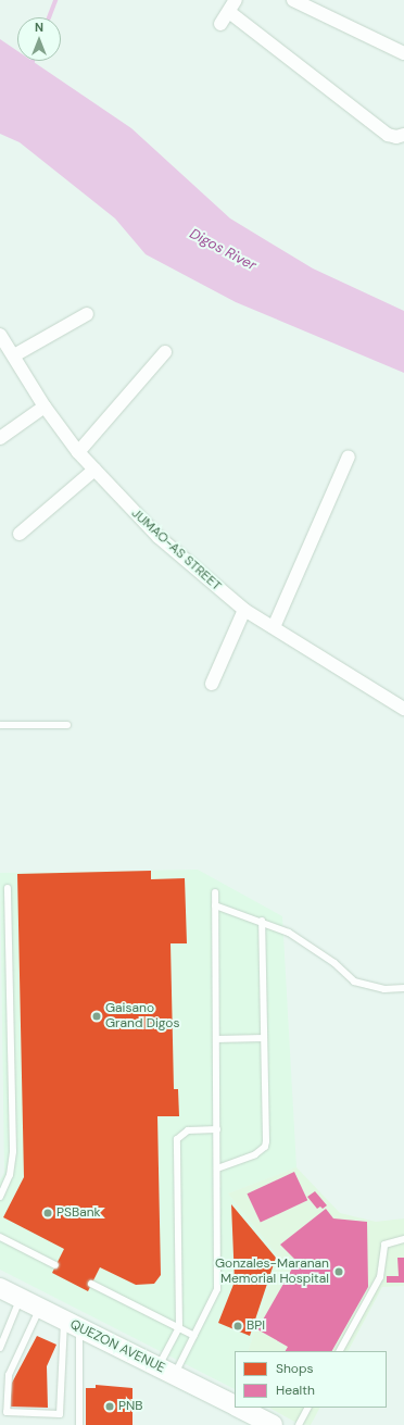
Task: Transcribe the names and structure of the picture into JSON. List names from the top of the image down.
{
  "streets": {
    "main road": ["QUEZON AVENUE"],
    "street": ["JUMAO-AS STREET"]
  },
  "water": ["Digos River"],
  "places": [
    "Gaisano Grand Digos",
    "PSBank",
    "Gonzales-Maranan Memorial Hospital",
    "BPI",
    "PNB"
  ],
  "legend": ["Shops", "Health"],
  "north": "top"
}
